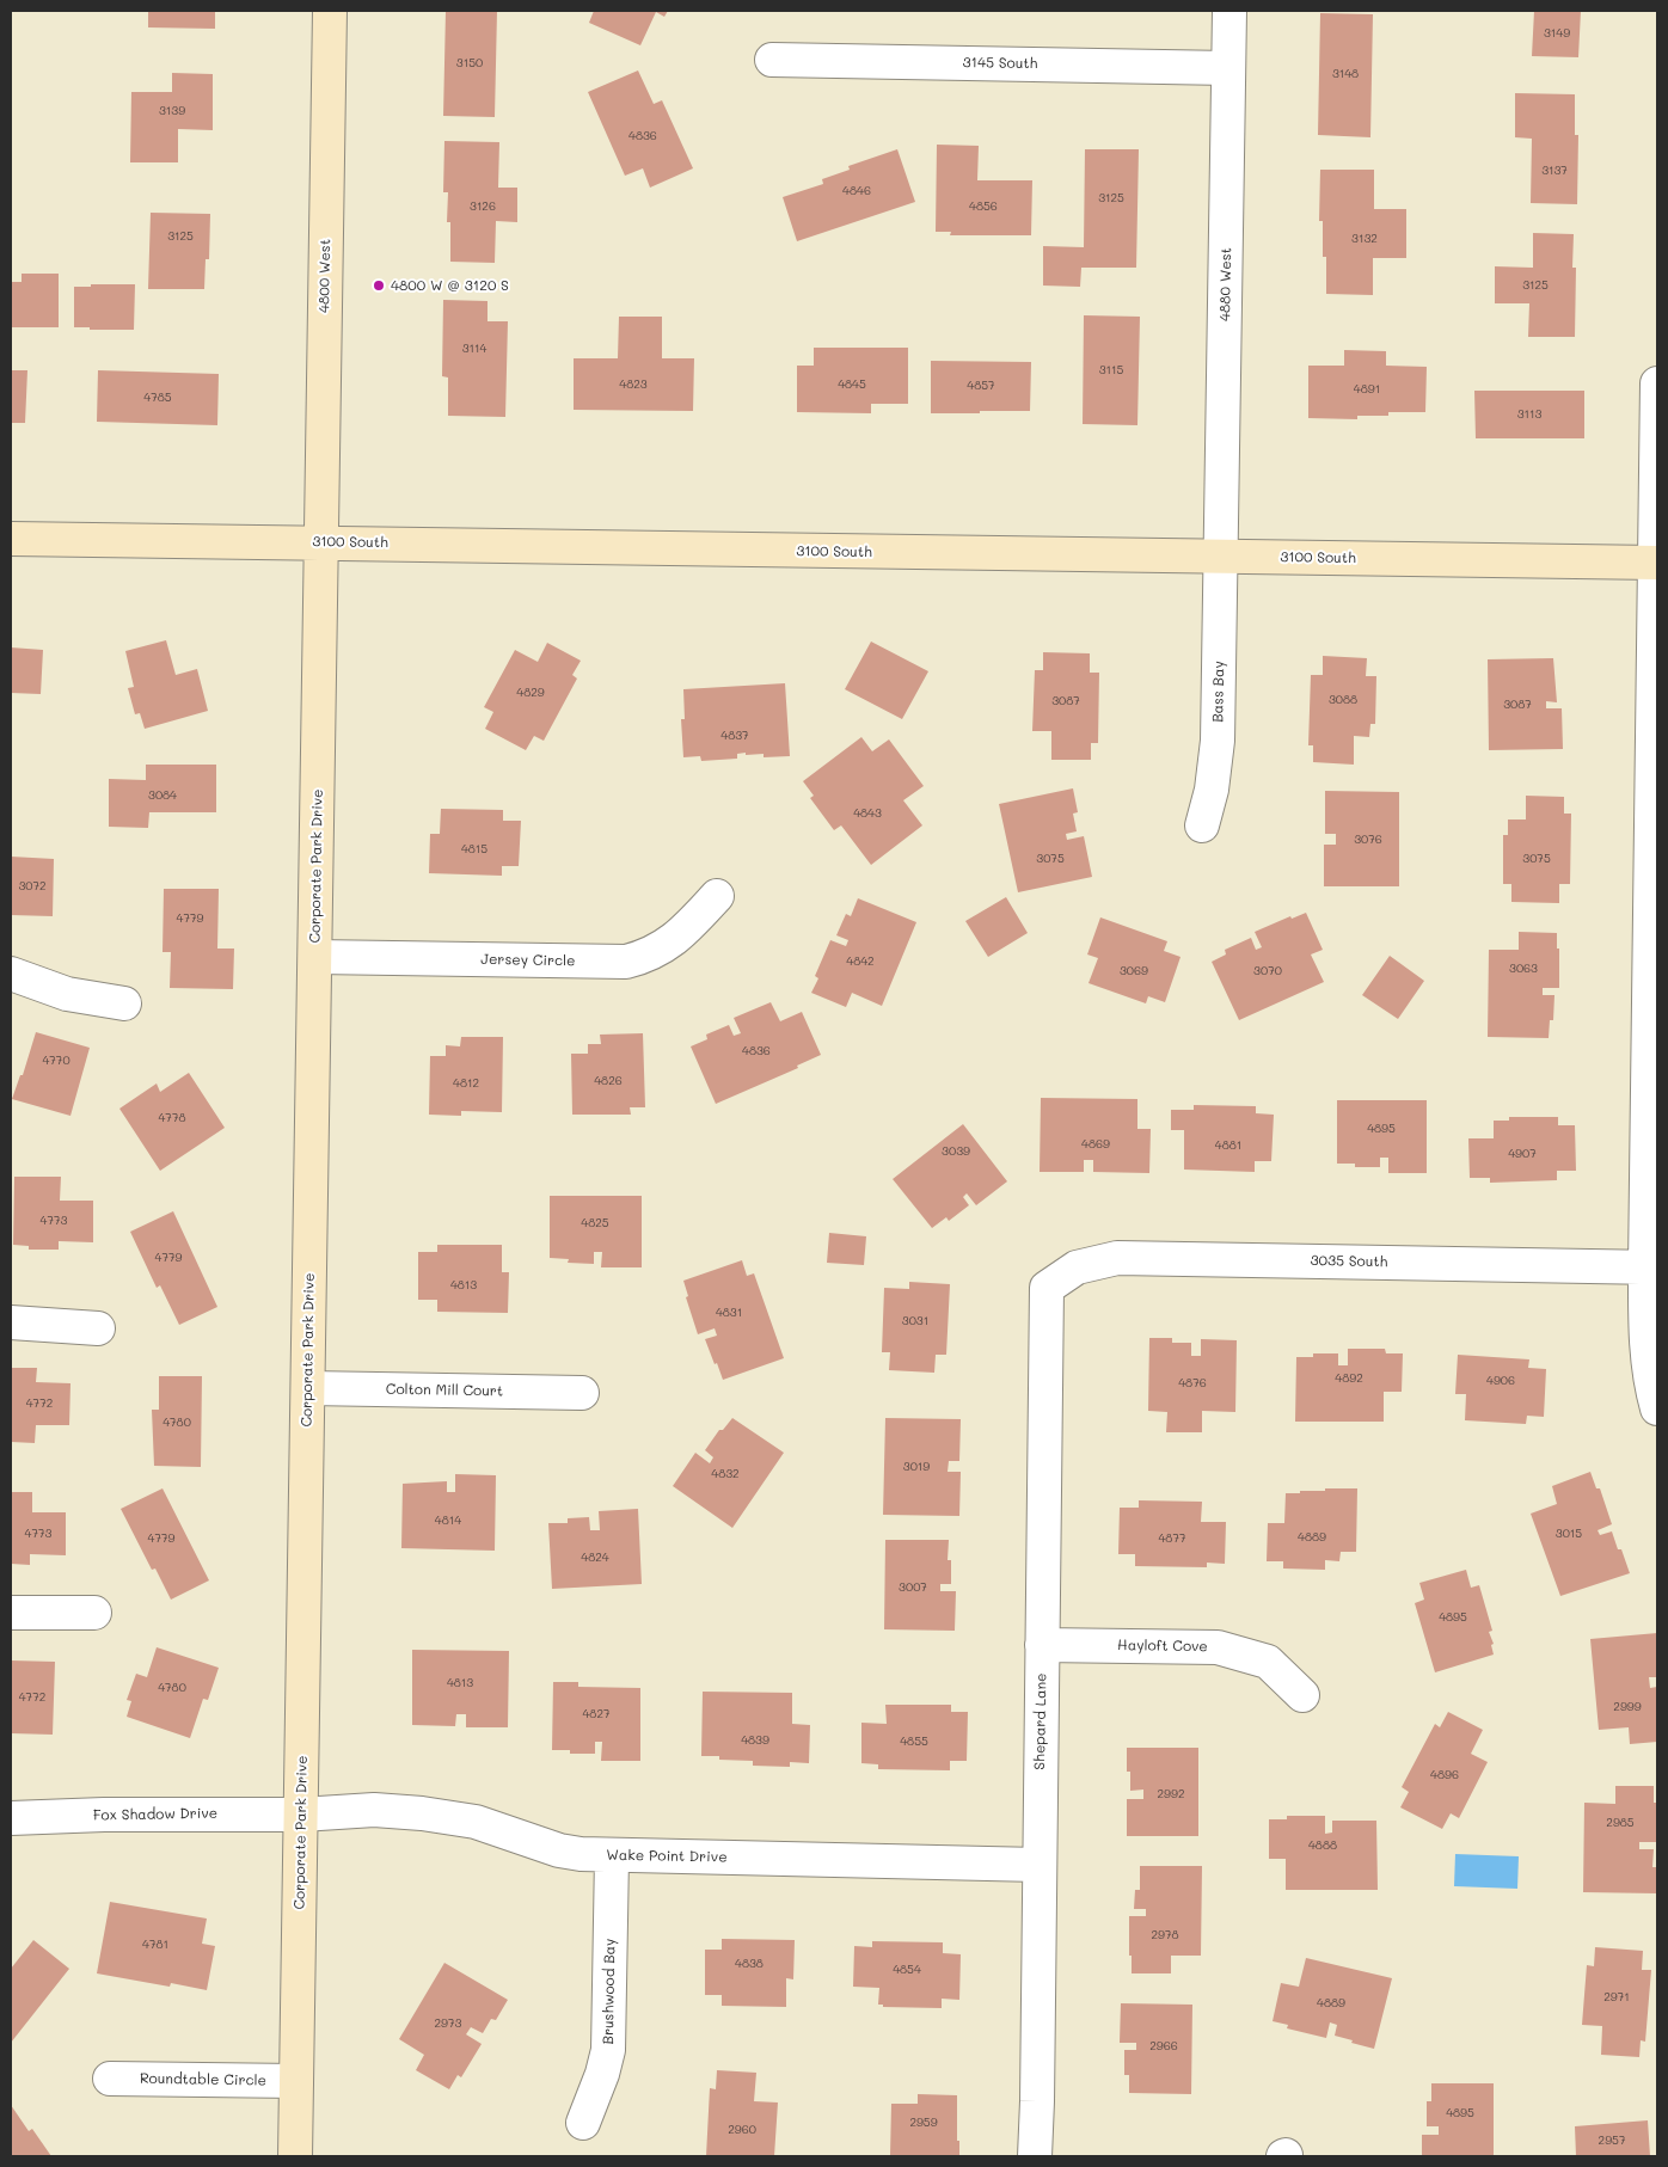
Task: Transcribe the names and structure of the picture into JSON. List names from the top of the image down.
{
  "streets": {
    "main road": ["4800 West", "3100 South", "Corporate Park Drive"],
    "street": [
      "3145 South",
      "4880 West",
      "Bass Bay",
      "Jersey Circle",
      "3035 South",
      "Colton Mill Court",
      "Hayloft Cove",
      "Shepard Lane",
      "Fox Shadow Drive",
      "Wake Point Drive",
      "Brushwood Bay",
      "Roundtable Circle"
    ]
  },
  "crossings": [
    ["3145 South", "4880 West"],
    ["4800 West", "3100 South"],
    ["4800 West", "Corporate Park Drive"],
    ["4880 West", "3100 South"],
    ["4880 West", "Bass Bay"],
    ["3100 South", "Bass Bay"],
    ["3100 South", "Corporate Park Drive"],
    ["Corporate Park Drive", "Jersey Circle"],
    ["Corporate Park Drive", "Colton Mill Court"],
    ["Corporate Park Drive", "Fox Shadow Drive"],
    ["Corporate Park Drive", "Wake Point Drive"],
    ["Corporate Park Drive", "Roundtable Circle"],
    ["3035 South", "Shepard Lane"],
    ["Hayloft Cove", "Shepard Lane"],
    ["Shepard Lane", "Wake Point Drive"],
    ["Fox Shadow Drive", "Wake Point Drive"],
    ["Wake Point Drive", "Brushwood Bay"]
  ],
  "places": ["4800 W @ 3120 S"],
  "house_numbers": [
    "3149",
    "3150",
    "3148",
    "3139",
    "4836",
    "3137",
    "4846",
    "3125",
    "3126",
    "4856",
    "3125",
    "3132",
    "3125",
    "3114",
    "3115",
    "4823",
    "4845",
    "4857",
    "4891",
    "4785",
    "3113",
    "4829",
    "3088",
    "3087",
    "3087",
    "4837",
    "3084",
    "4843",
    "3076",
    "4815",
    "3075",
    "3075",
    "3072",
    "4779",
    "4842",
    "3063",
    "3069",
    "3070",
    "4836",
    "4770",
    "4826",
    "4812",
    "4778",
    "4895",
    "4869",
    "4881",
    "3039",
    "4907",
    "4773",
    "4825",
    "4779",
    "4813",
    "4831",
    "3031",
    "4892",
    "4906",
    "4876",
    "4772",
    "4780",
    "3019",
    "4832",
    "4814",
    "4773",
    "3015",
    "4889",
    "4779",
    "4877",
    "4824",
    "3007",
    "4895",
    "4813",
    "4780",
    "4772",
    "2999",
    "4827",
    "4839",
    "4855",
    "4896",
    "2992",
    "2985",
    "4888",
    "2978",
    "4781",
    "4838",
    "4854",
    "2971",
    "4889",
    "2973",
    "2966",
    "4895",
    "2959",
    "2960",
    "2957"
  ]
}
